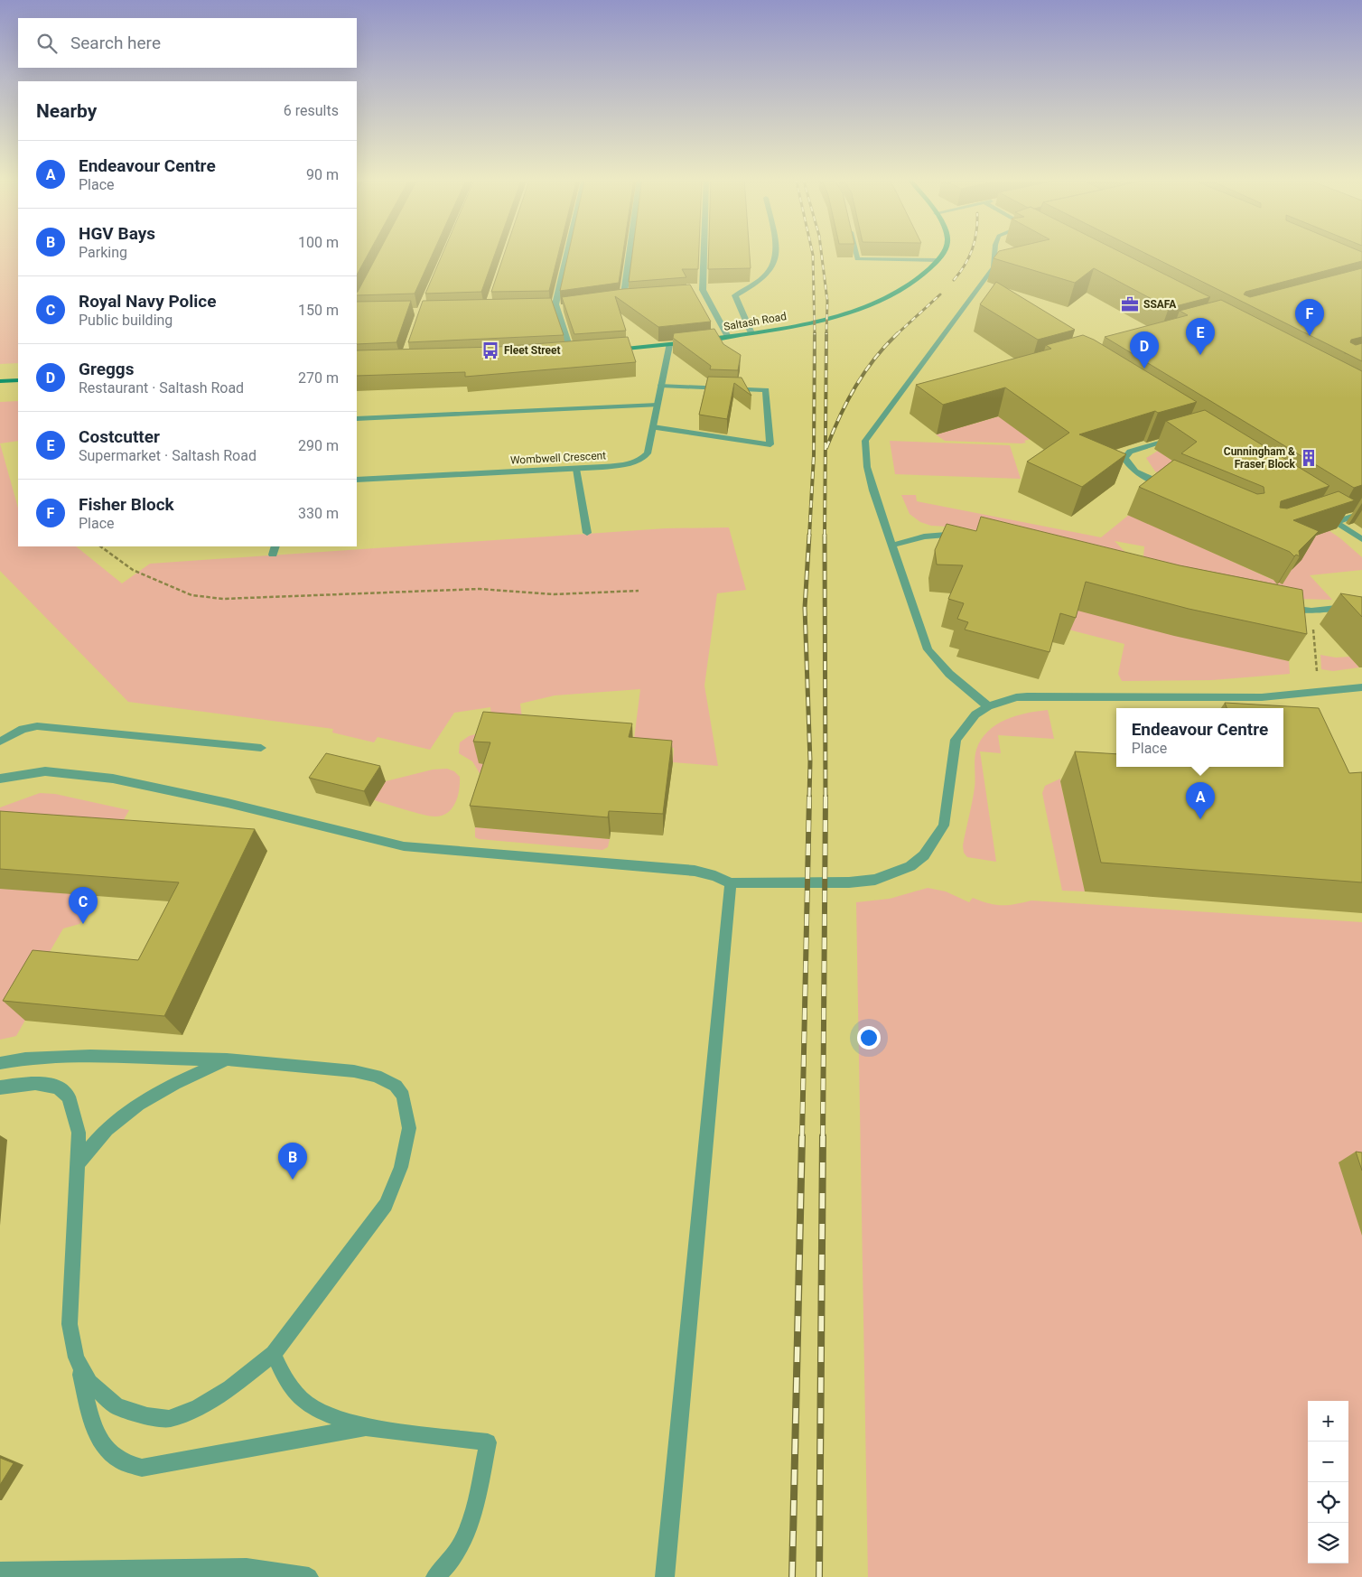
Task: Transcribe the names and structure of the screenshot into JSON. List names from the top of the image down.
{
  "streets": {
    "main road": ["Saltash Road"],
    "street": ["Wombwell Crescent"]
  },
  "crossings": [
    ["Saltash Road", "Wombwell Crescent"]
  ],
  "places": {
    "office": ["SSAFA"],
    "bus stop": ["Fleet Street"],
    "building": ["Cunningham & Fraser Block"]
  },
  "page": {
    "search": "Search here",
    "heading": ["Nearby", "6 results"],
    "list": [
      {
        "mark": "A",
        "name": "Endeavour Centre",
        "note": "Place",
        "value": "90 m"
      },
      {
        "mark": "B",
        "name": "HGV Bays",
        "note": "Parking",
        "value": "100 m"
      },
      {
        "mark": "C",
        "name": "Royal Navy Police",
        "note": "Public building",
        "value": "150 m"
      },
      {
        "mark": "D",
        "name": "Greggs",
        "note": "Restaurant · Saltash Road",
        "value": "270 m"
      },
      {
        "mark": "E",
        "name": "Costcutter",
        "note": "Supermarket · Saltash Road",
        "value": "290 m"
      },
      {
        "mark": "F",
        "name": "Fisher Block",
        "note": "Place",
        "value": "330 m"
      }
    ],
    "pins": [
      "F",
      "E",
      "D",
      "A",
      "C",
      "B"
    ],
    "popup": ["Endeavour Centre", "Place"],
    "map_buttons": ["+", "−"]
  }
}
